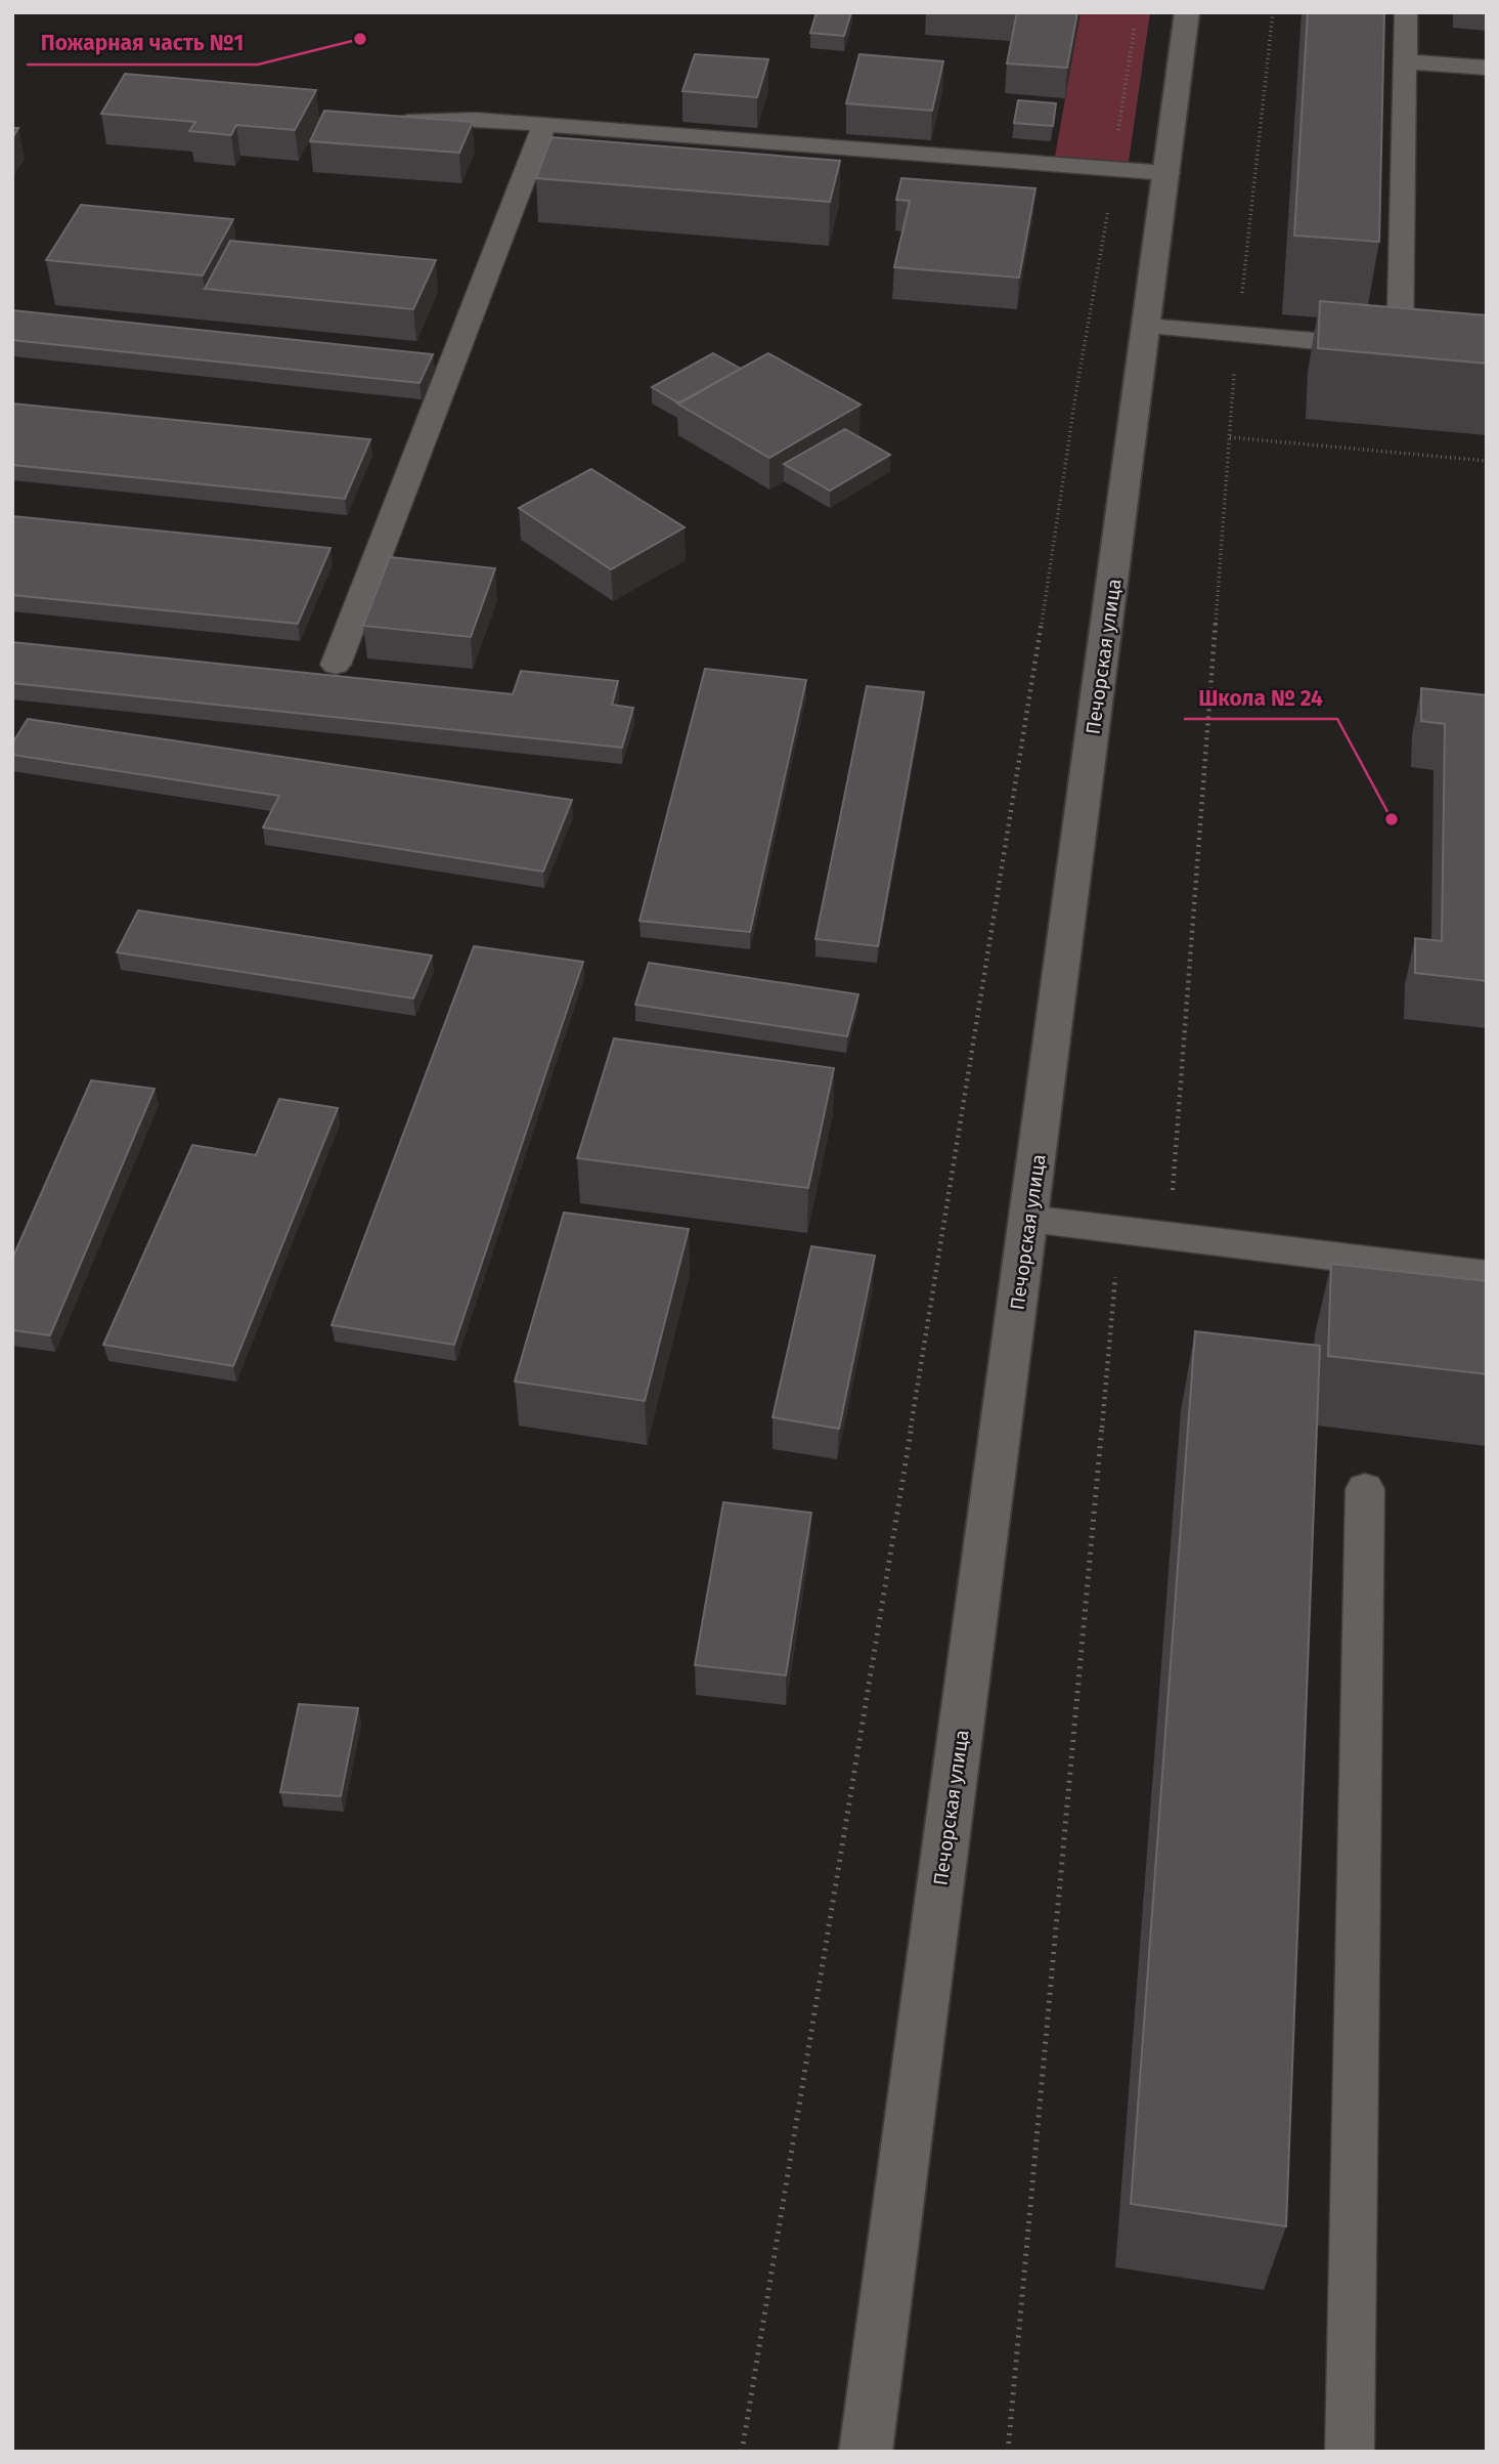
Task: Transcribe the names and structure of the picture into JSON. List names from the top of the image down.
{
  "streets": {
    "street": ["Печорская улица"]
  },
  "places": ["Пожарная часть №1", "Школа № 24"]
}
